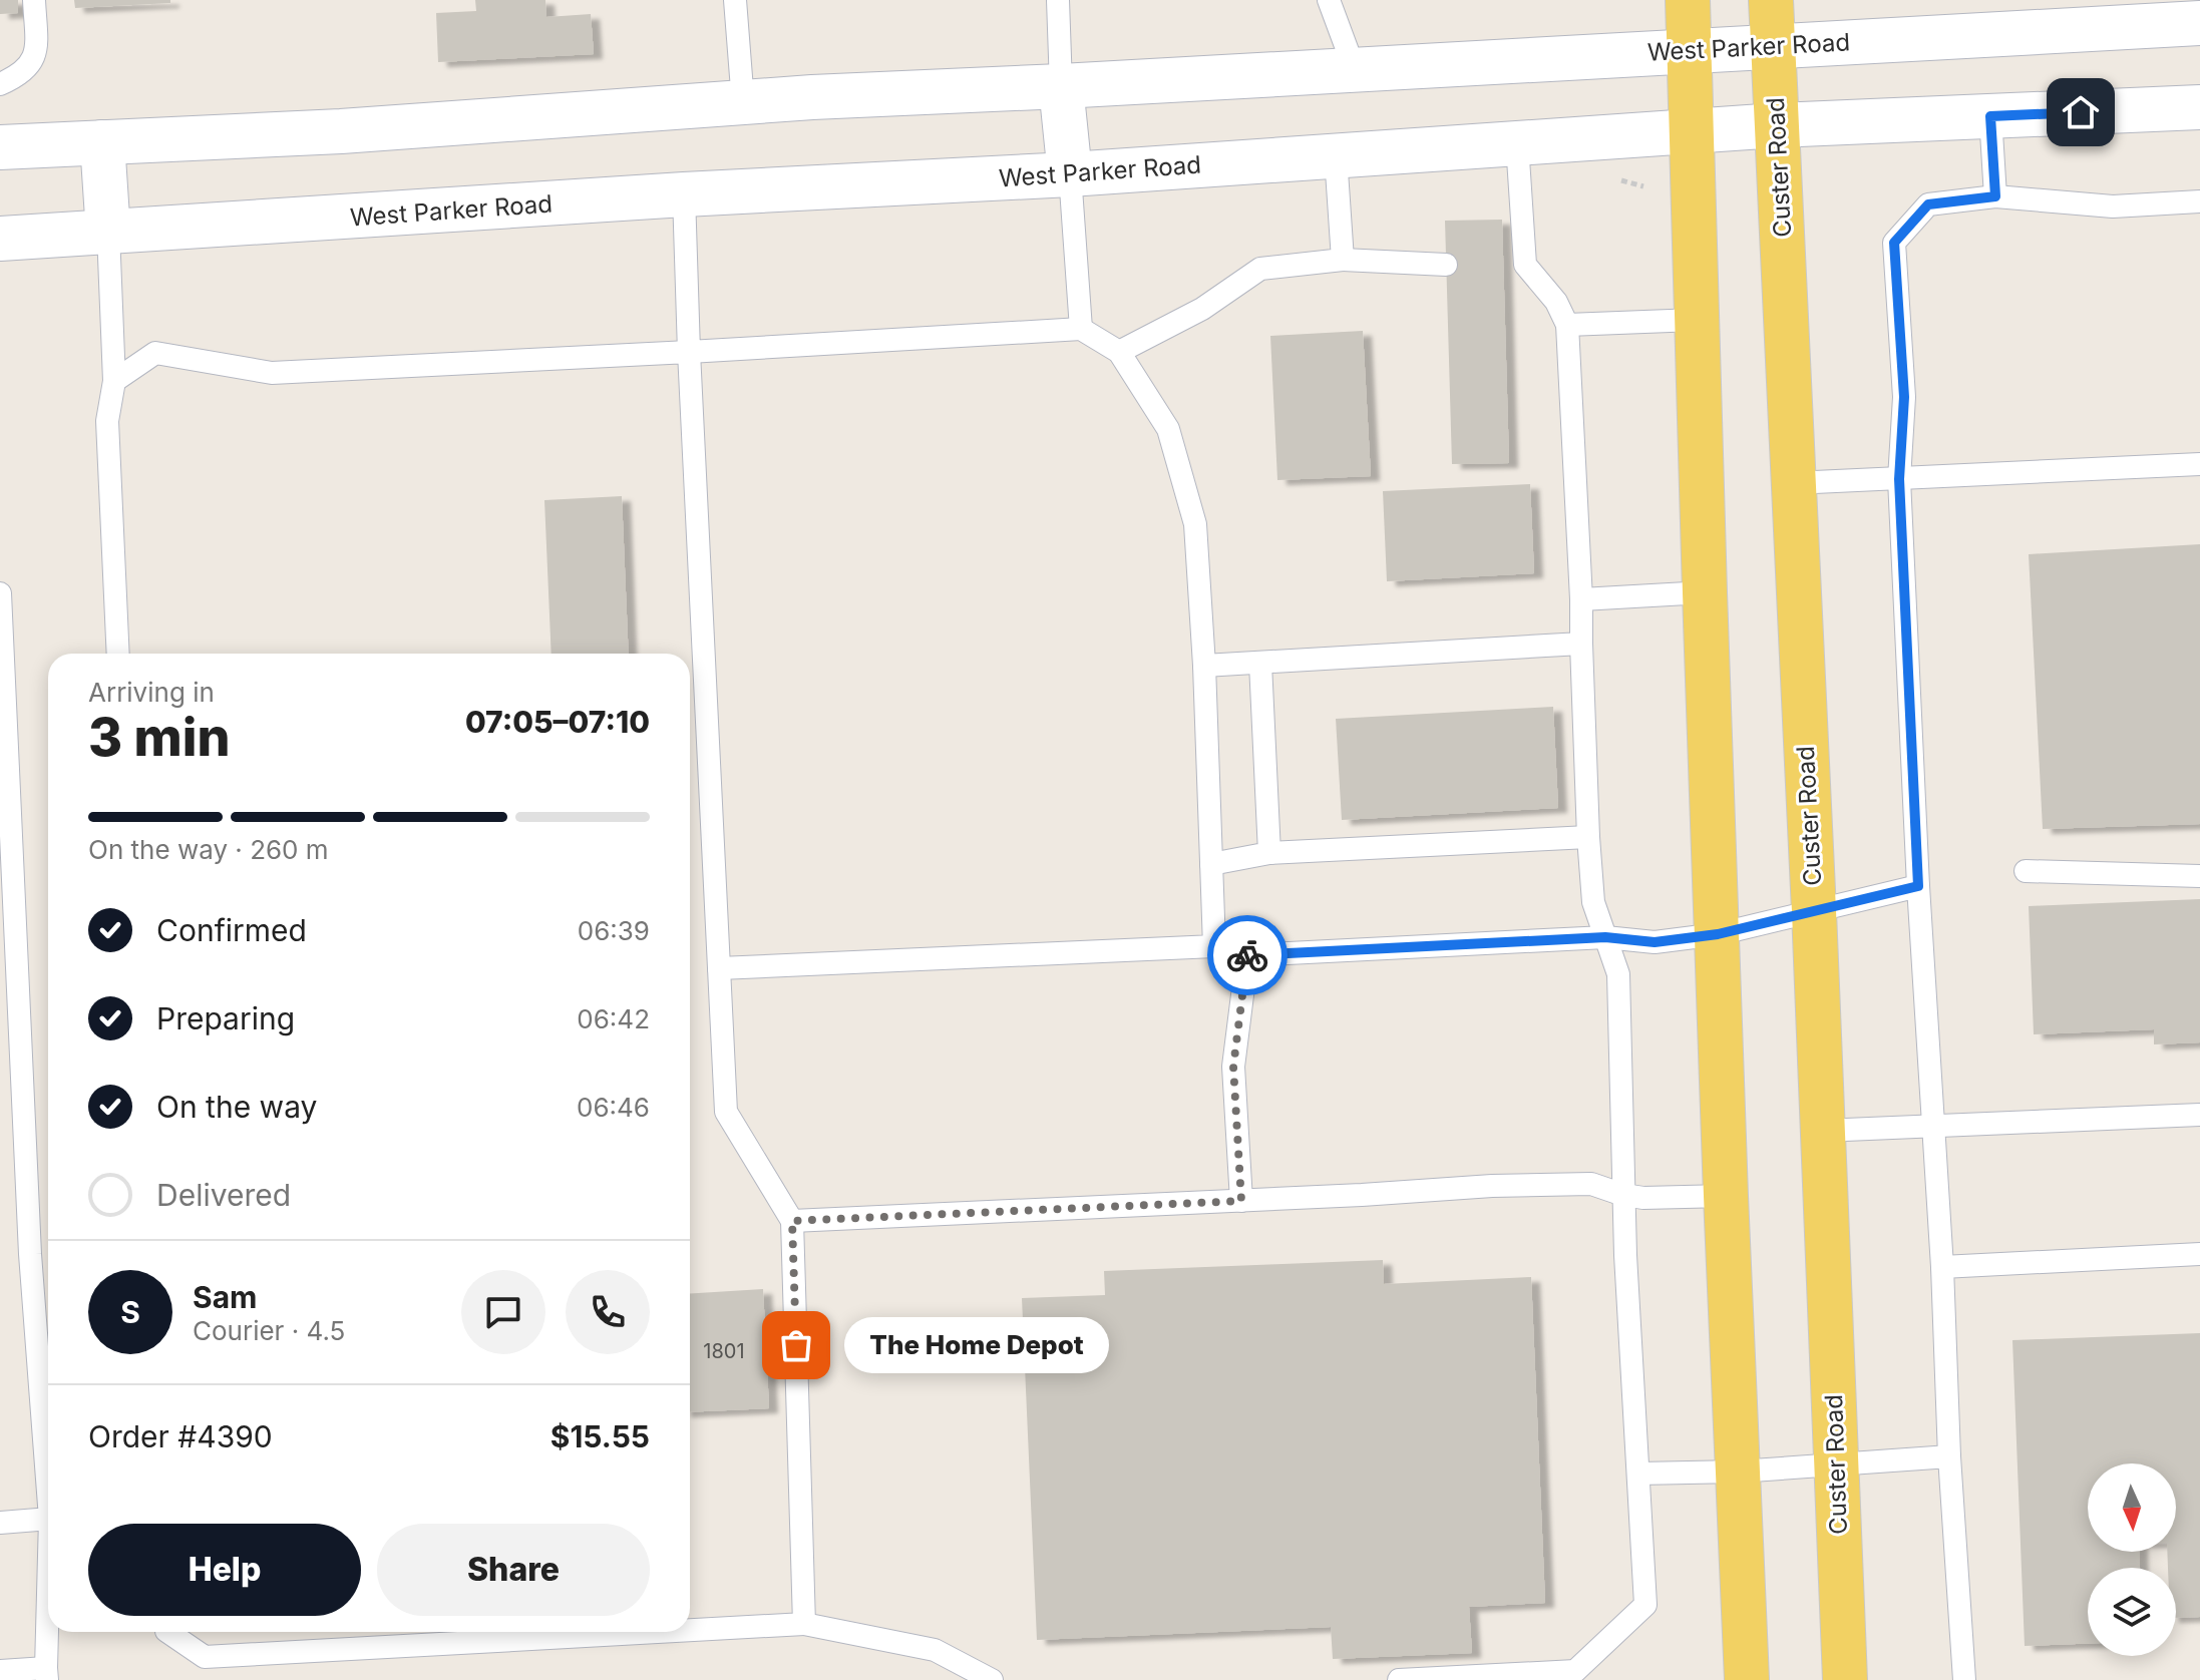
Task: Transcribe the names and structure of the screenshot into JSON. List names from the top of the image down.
{
  "streets": {
    "main road": ["West Parker Road", "Custer Road"]
  },
  "crossings": [
    ["West Parker Road", "Custer Road"]
  ],
  "places": ["The Home Depot"],
  "house_numbers": ["1801"],
  "north": "bottom",
  "page": {
    "heading": ["3 min", "Arriving in", "07:05–07:10"],
    "panel": [
      "Sam",
      "Courier · 4.5",
      "Order #4390",
      "$15.55"
    ],
    "bar": "On the way · 260 m",
    "list": [
      ["Confirmed", "06:39"],
      ["Preparing", "06:42"],
      ["On the way", "06:46"],
      "Delivered"
    ],
    "round": "S",
    "bubble": "The Home Depot",
    "buttons": ["Help", "Share"]
  }
}
